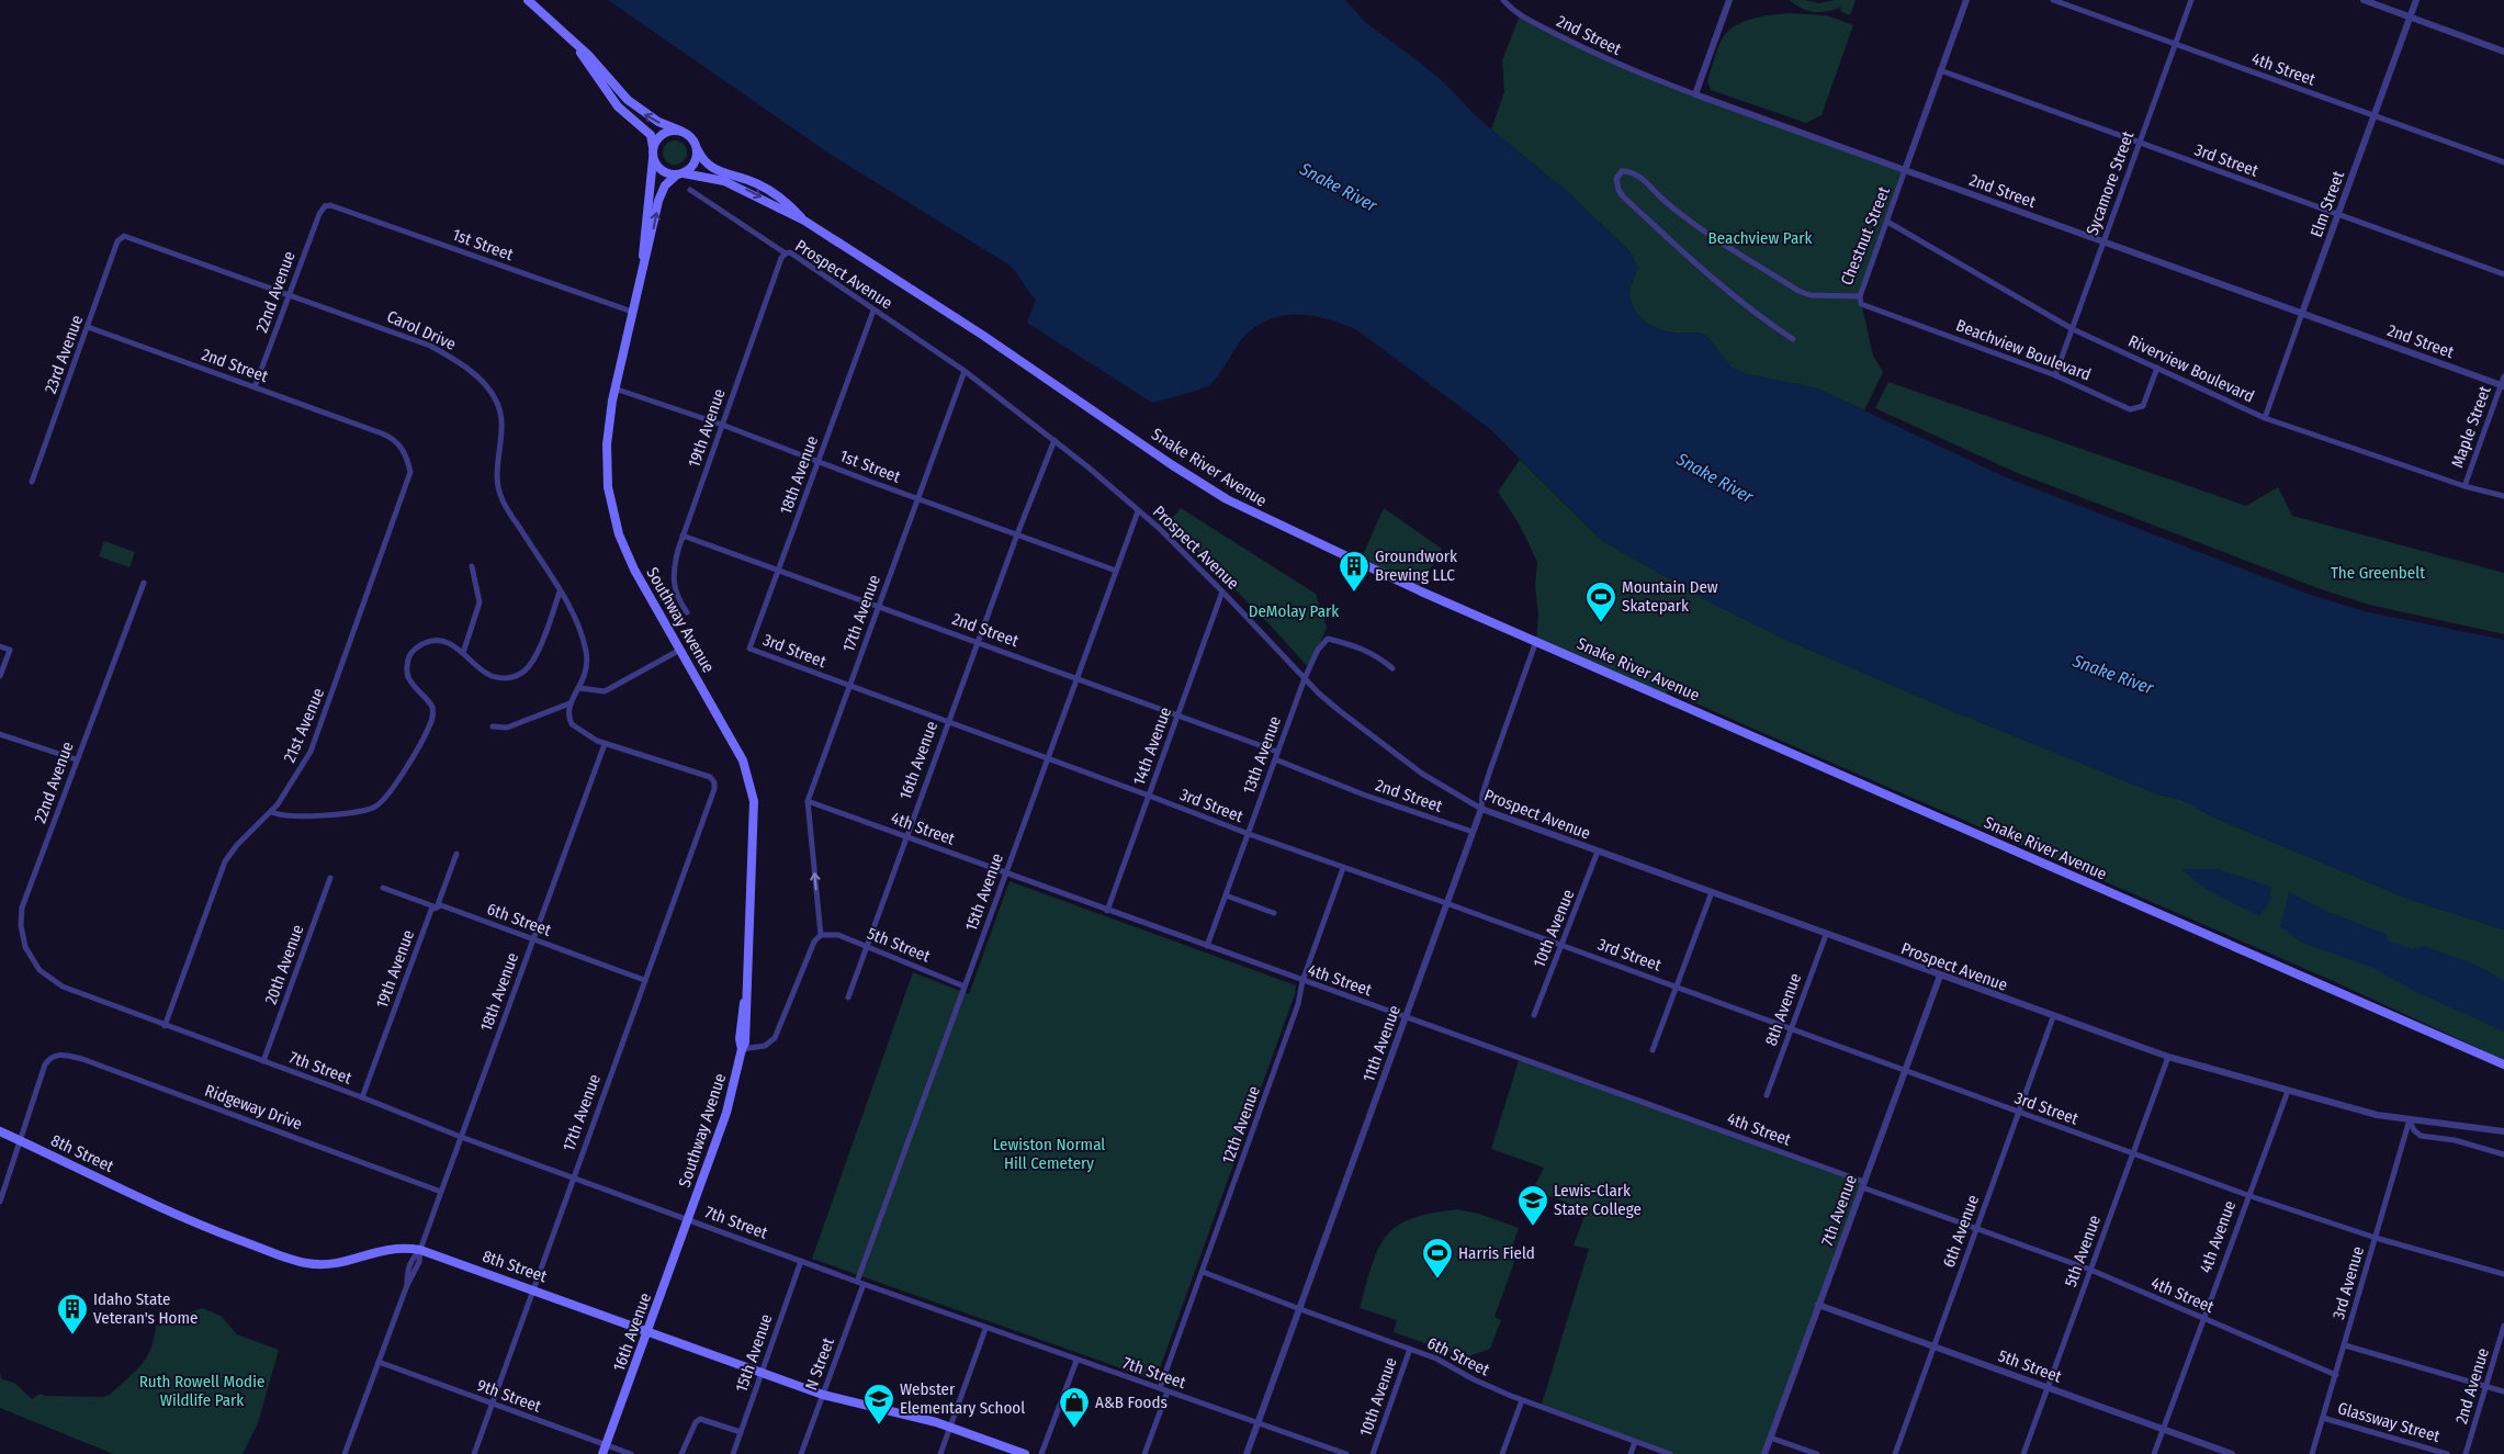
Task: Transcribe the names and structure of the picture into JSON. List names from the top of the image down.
{
  "streets": {
    "main road": [
      "Snake River Avenue",
      "Southway Avenue",
      "16th Avenue",
      "8th Street"
    ],
    "street": [
      "2nd Street",
      "4th Street",
      "3rd Street",
      "Sycamore Street",
      "Elm Street",
      "Chestnut Street",
      "1st Street",
      "Prospect Avenue",
      "22nd Avenue",
      "Carol Drive",
      "Beachview Boulevard",
      "23rd Avenue",
      "Riverview Boulevard",
      "Maple Street",
      "19th Avenue",
      "18th Avenue",
      "17th Avenue",
      "21st Avenue",
      "14th Avenue",
      "13th Avenue",
      "15th Avenue",
      "6th Street",
      "10th Avenue",
      "5th Street",
      "20th Avenue",
      "8th Avenue",
      "11th Avenue",
      "7th Street",
      "Ridgeway Drive",
      "12th Avenue",
      "7th Avenue",
      "6th Avenue",
      "4th Avenue",
      "5th Avenue",
      "3rd Avenue",
      "N Street",
      "2nd Avenue",
      "9th Street",
      "Glassway Street"
    ]
  },
  "crossings": [
    ["2nd Street", "Sycamore Street"],
    ["2nd Street", "Elm Street"],
    ["2nd Street", "Chestnut Street"],
    ["2nd Street", "22nd Avenue"],
    ["2nd Street", "23rd Avenue"],
    ["2nd Street", "Maple Street"],
    ["2nd Street", "19th Avenue"],
    ["2nd Street", "18th Avenue"],
    ["2nd Street", "17th Avenue"],
    ["2nd Street", "21st Avenue"],
    ["2nd Street", "14th Avenue"],
    ["2nd Street", "13th Avenue"],
    ["2nd Street", "16th Avenue"],
    ["2nd Street", "15th Avenue"],
    ["2nd Street", "11th Avenue"],
    ["4th Street", "Sycamore Street"],
    ["4th Street", "Elm Street"],
    ["4th Street", "17th Avenue"],
    ["4th Street", "14th Avenue"],
    ["4th Street", "13th Avenue"],
    ["4th Street", "16th Avenue"],
    ["4th Street", "15th Avenue"],
    ["4th Street", "11th Avenue"],
    ["4th Street", "12th Avenue"],
    ["4th Street", "7th Avenue"],
    ["4th Street", "6th Avenue"],
    ["4th Street", "4th Avenue"],
    ["4th Street", "5th Avenue"],
    ["4th Street", "3rd Avenue"],
    ["3rd Street", "Sycamore Street"],
    ["3rd Street", "Elm Street"],
    ["3rd Street", "Chestnut Street"],
    ["3rd Street", "18th Avenue"],
    ["3rd Street", "17th Avenue"],
    ["3rd Street", "14th Avenue"],
    ["3rd Street", "13th Avenue"],
    ["3rd Street", "16th Avenue"],
    ["3rd Street", "15th Avenue"],
    ["3rd Street", "10th Avenue"],
    ["3rd Street", "8th Avenue"],
    ["3rd Street", "11th Avenue"],
    ["3rd Street", "12th Avenue"],
    ["3rd Street", "7th Avenue"],
    ["3rd Street", "6th Avenue"],
    ["3rd Street", "4th Avenue"],
    ["3rd Street", "5th Avenue"],
    ["3rd Street", "3rd Avenue"],
    ["Sycamore Street", "Beachview Boulevard"],
    ["Sycamore Street", "Riverview Boulevard"],
    ["Elm Street", "Riverview Boulevard"],
    ["Chestnut Street", "Beachview Boulevard"],
    ["Chestnut Street", "Riverview Boulevard"],
    ["1st Street", "22nd Avenue"],
    ["1st Street", "19th Avenue"],
    ["1st Street", "18th Avenue"],
    ["1st Street", "17th Avenue"],
    ["1st Street", "Southway Avenue"],
    ["1st Street", "16th Avenue"],
    ["1st Street", "15th Avenue"],
    ["Prospect Avenue", "19th Avenue"],
    ["Prospect Avenue", "18th Avenue"],
    ["Prospect Avenue", "17th Avenue"],
    ["Prospect Avenue", "14th Avenue"],
    ["Prospect Avenue", "13th Avenue"],
    ["Prospect Avenue", "16th Avenue"],
    ["Prospect Avenue", "15th Avenue"],
    ["Prospect Avenue", "10th Avenue"],
    ["Prospect Avenue", "8th Avenue"],
    ["Prospect Avenue", "11th Avenue"],
    ["Prospect Avenue", "7th Avenue"],
    ["Prospect Avenue", "6th Avenue"],
    ["Prospect Avenue", "4th Avenue"],
    ["Prospect Avenue", "5th Avenue"],
    ["Prospect Avenue", "3rd Avenue"],
    ["22nd Avenue", "Carol Drive"],
    ["22nd Avenue", "7th Street"],
    ["Carol Drive", "23rd Avenue"],
    ["Beachview Boulevard", "Riverview Boulevard"],
    ["Riverview Boulevard", "Maple Street"],
    ["19th Avenue", "6th Street"],
    ["19th Avenue", "7th Street"],
    ["Snake River Avenue", "Southway Avenue"],
    ["Snake River Avenue", "11th Avenue"],
    ["18th Avenue", "17th Avenue"],
    ["18th Avenue", "6th Street"],
    ["18th Avenue", "7th Street"],
    ["18th Avenue", "Ridgeway Drive"],
    ["18th Avenue", "8th Street"],
    ["18th Avenue", "9th Street"],
    ["17th Avenue", "6th Street"],
    ["17th Avenue", "5th Street"],
    ["17th Avenue", "7th Street"],
    ["17th Avenue", "8th Street"],
    ["17th Avenue", "9th Street"],
    ["Southway Avenue", "16th Avenue"],
    ["Southway Avenue", "7th Street"],
    ["21st Avenue", "7th Street"],
    ["16th Avenue", "5th Street"],
    ["16th Avenue", "7th Street"],
    ["16th Avenue", "8th Street"],
    ["16th Avenue", "9th Street"],
    ["15th Avenue", "5th Street"],
    ["15th Avenue", "7th Street"],
    ["15th Avenue", "8th Street"],
    ["15th Avenue", "N Street"],
    ["6th Street", "10th Avenue"],
    ["6th Street", "11th Avenue"],
    ["6th Street", "12th Avenue"],
    ["5th Street", "7th Avenue"],
    ["5th Street", "6th Avenue"],
    ["5th Street", "4th Avenue"],
    ["5th Street", "5th Avenue"],
    ["20th Avenue", "7th Street"],
    ["11th Avenue", "7th Street"],
    ["7th Street", "12th Avenue"],
    ["7th Street", "N Street"],
    ["Ridgeway Drive", "8th Street"],
    ["8th Street", "N Street"],
    ["3rd Avenue", "Glassway Street"]
  ],
  "water": ["Snake River"],
  "parks": [
    "Beachview Park",
    "The Greenbelt",
    "DeMolay Park",
    "Lewiston Normal Hill Cemetery",
    "Ruth Rowell Modie Wildlife Park"
  ],
  "places": {
    "building": ["Groundwork Brewing LLC", "Idaho State Veteran's Home"],
    "sports": ["Mountain Dew Skatepark", "Harris Field"],
    "school or university": ["Lewis-Clark State College", "Webster Elementary School"],
    "shop": ["A&B Foods"]
  }
}
